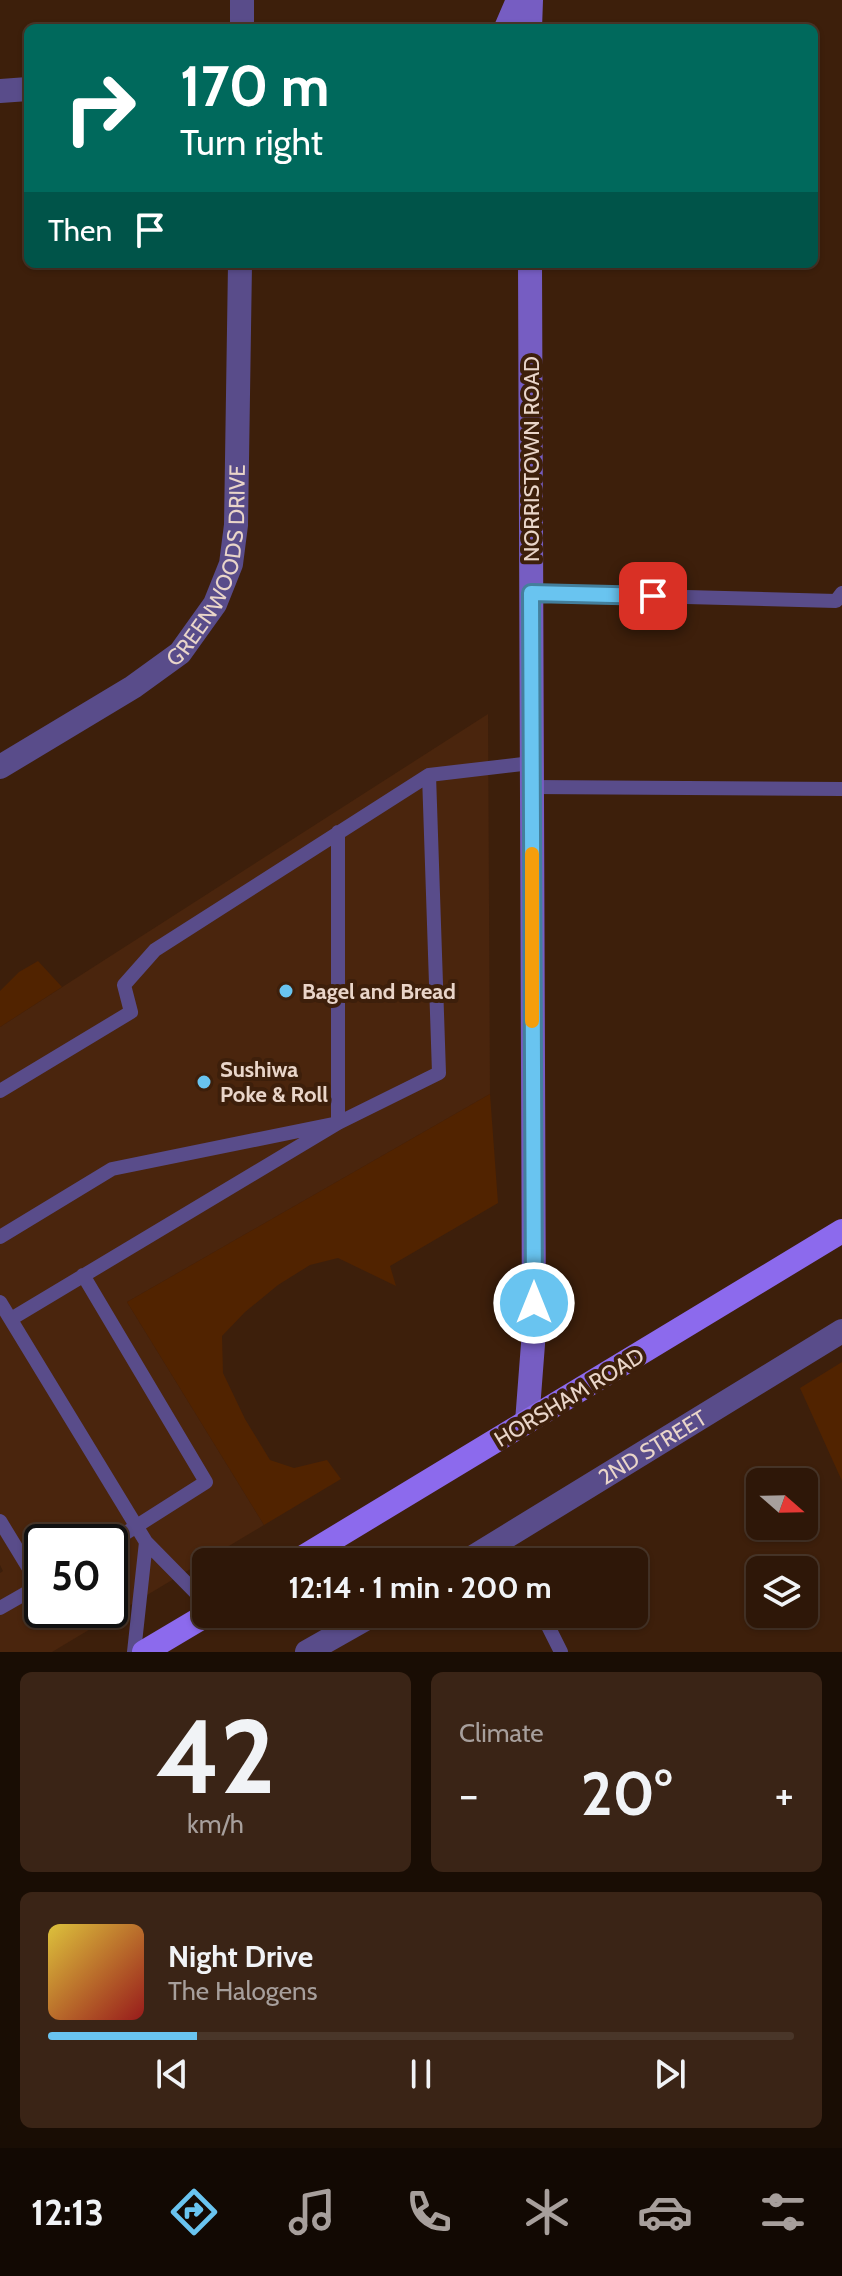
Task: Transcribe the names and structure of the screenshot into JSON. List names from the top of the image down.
{
  "streets": {
    "main road": ["NORRISTOWN ROAD", "HORSHAM ROAD"],
    "street": ["GREENWOODS DRIVE", "2ND STREET"]
  },
  "crossings": [
    ["NORRISTOWN ROAD", "HORSHAM ROAD"]
  ],
  "places": ["Bagel and Bread", "Sushiwa Poke & Roll"],
  "north": "right",
  "page": {
    "turn": ["170 m", "Turn right"],
    "then": "Then",
    "limit": "50",
    "trip": "12:14 · 1 min · 200 m",
    "tile": [
      ["42", "km/h"],
      "Climate"
    ],
    "heat": ["−", "20°", "+"],
    "song": ["Night Drive", "The Halogens"],
    "tabs": "12:13"
  }
}
